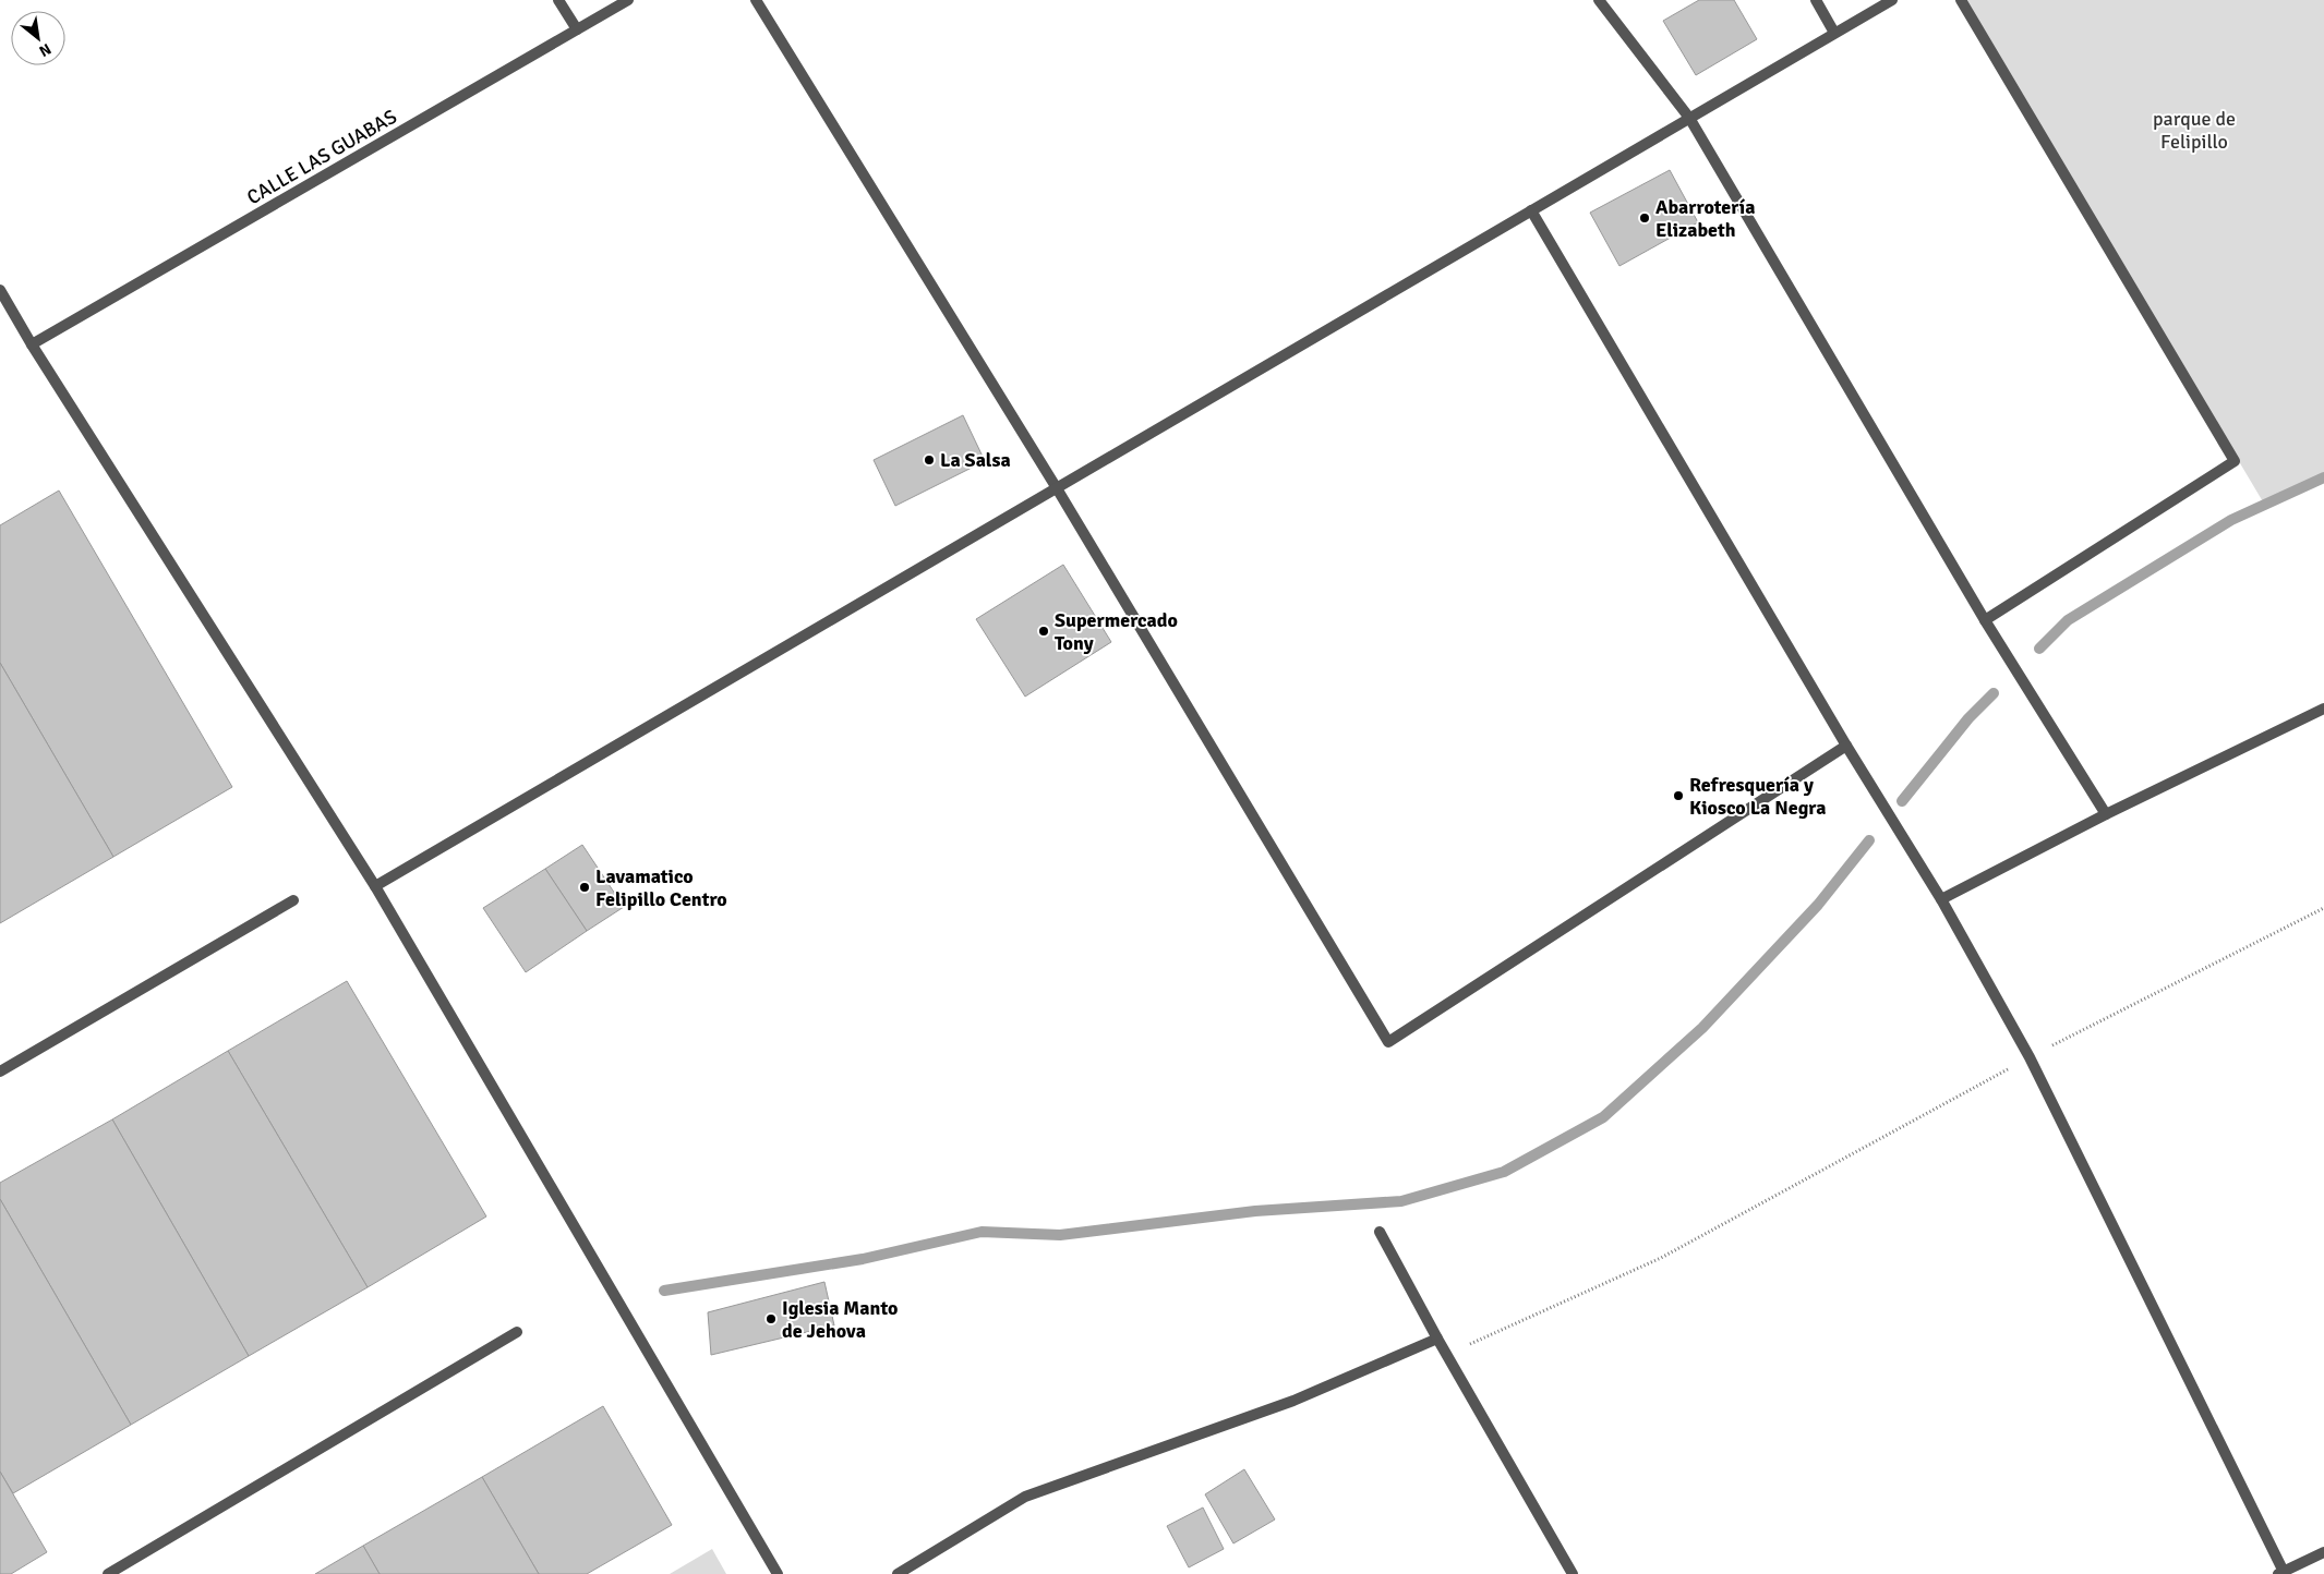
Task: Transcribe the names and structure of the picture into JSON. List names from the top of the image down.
{
  "streets": {
    "street": ["CALLE LAS GUABAS"]
  },
  "parks": ["parque de Felipillo"],
  "places": [
    "Abarrotería Elizabeth",
    "La Salsa",
    "Supermercado Tony",
    "Refresquería y Kiosco La Negra",
    "Lavamatico Felipillo Centro",
    "Iglesia Manto de Jehova"
  ],
  "north": "bottom right"
}
